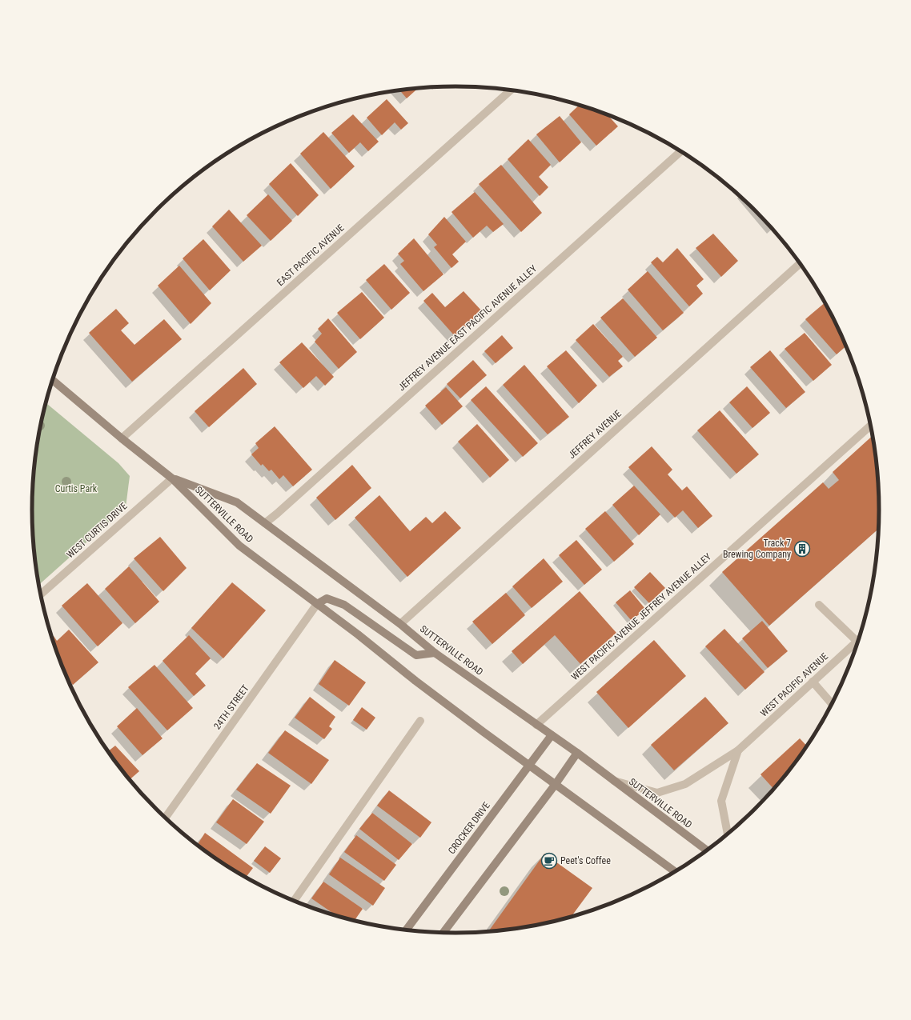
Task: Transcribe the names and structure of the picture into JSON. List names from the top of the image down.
{
  "streets": {
    "main road": ["SUTTERVILLE ROAD", "CROCKER DRIVE"],
    "street": [
      "EAST PACIFIC AVENUE",
      "JEFFREY AVENUE EAST PACIFIC AVENUE ALLEY",
      "JEFFREY AVENUE",
      "WEST CURTIS DRIVE",
      "WEST PACIFIC AVENUE JEFFREY AVENUE ALLEY",
      "WEST PACIFIC AVENUE",
      "24TH STREET"
    ]
  },
  "crossings": [
    ["EAST PACIFIC AVENUE", "SUTTERVILLE ROAD"],
    ["JEFFREY AVENUE EAST PACIFIC AVENUE ALLEY", "SUTTERVILLE ROAD"],
    ["JEFFREY AVENUE", "SUTTERVILLE ROAD"],
    ["SUTTERVILLE ROAD", "WEST CURTIS DRIVE"],
    ["SUTTERVILLE ROAD", "WEST PACIFIC AVENUE JEFFREY AVENUE ALLEY"],
    ["SUTTERVILLE ROAD", "WEST PACIFIC AVENUE"],
    ["SUTTERVILLE ROAD", "24TH STREET"],
    ["SUTTERVILLE ROAD", "CROCKER DRIVE"]
  ],
  "parks": ["Curtis Park"],
  "places": {
    "building": ["Track 7 Brewing Company"],
    "cafe": ["Peet's Coffee"]
  }
}
